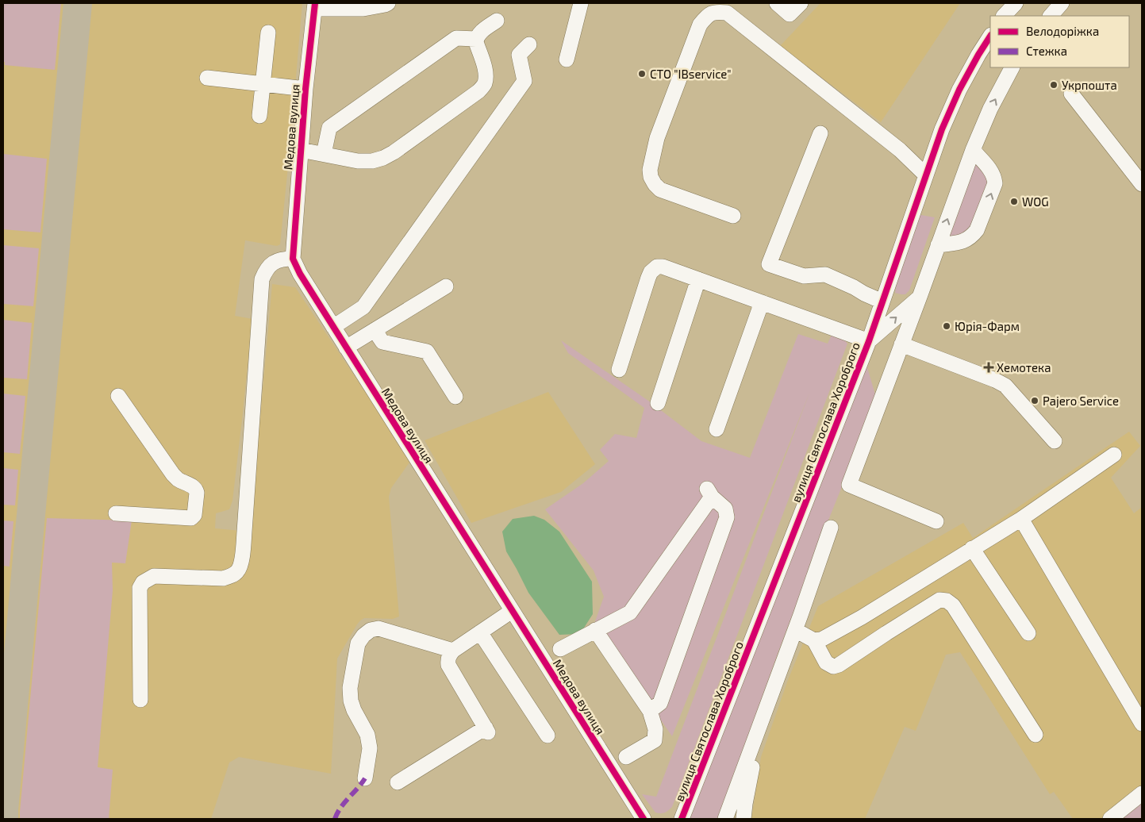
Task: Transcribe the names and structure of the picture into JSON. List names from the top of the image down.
{
  "streets": {
    "street": ["Медова вулиця", "вулиця Святослава Хороброго"]
  },
  "places": {
    "other": [
      "СТО \"IBservice\"",
      "Укрпошта",
      "WOG",
      "Юрія-Фарм",
      "Pajero Service"
    ],
    "health": ["Хемотека"]
  },
  "legend": ["Велодоріжка", "Стежка"]
}
